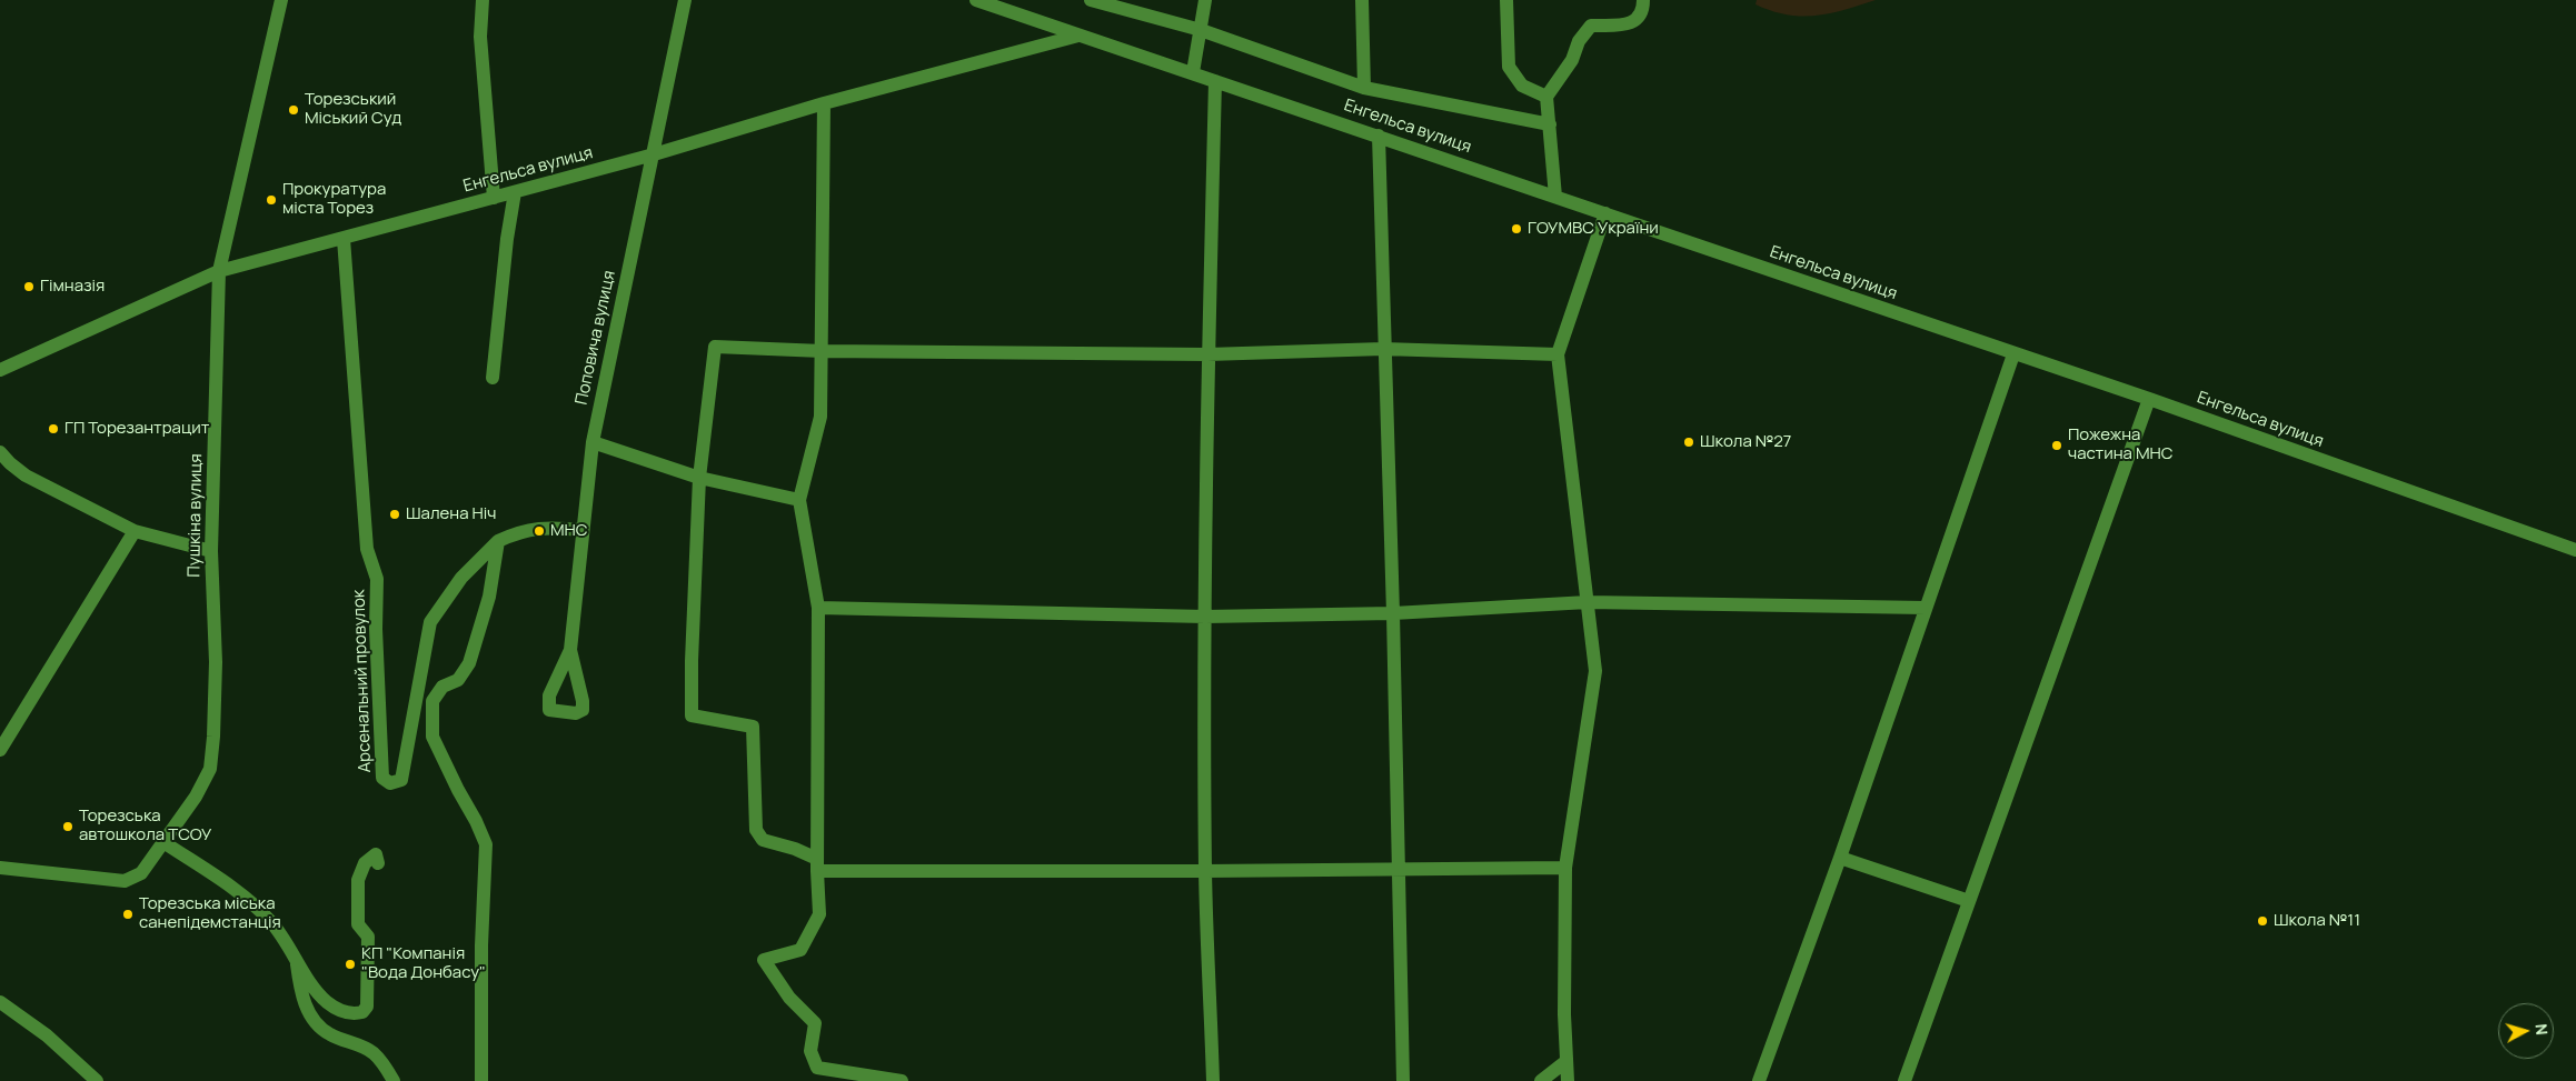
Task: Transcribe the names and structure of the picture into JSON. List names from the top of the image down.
{
  "streets": {
    "street": [
      "Енгельса вулиця",
      "Поповича вулиця",
      "Пушкіна вулиця",
      "Арсенальний провулок"
    ]
  },
  "crossings": [
    ["Енгельса вулиця", "Поповича вулиця"],
    ["Енгельса вулиця", "Пушкіна вулиця"],
    ["Енгельса вулиця", "Арсенальний провулок"]
  ],
  "places": [
    "Торезський Міський Суд",
    "Прокуратура міста Торез",
    "ГОУМВС України",
    "Гімназія",
    "ГП Торезантрацит",
    "Школа №27",
    "Пожежна частина МНС",
    "Шалена Нiч",
    "МНС",
    "Торезська автошкола ТСОУ",
    "Торезська міська санепідемстанція",
    "Школа №11",
    "КП \"Компанія \"Вода Донбасу\""
  ],
  "north": "right"
}
